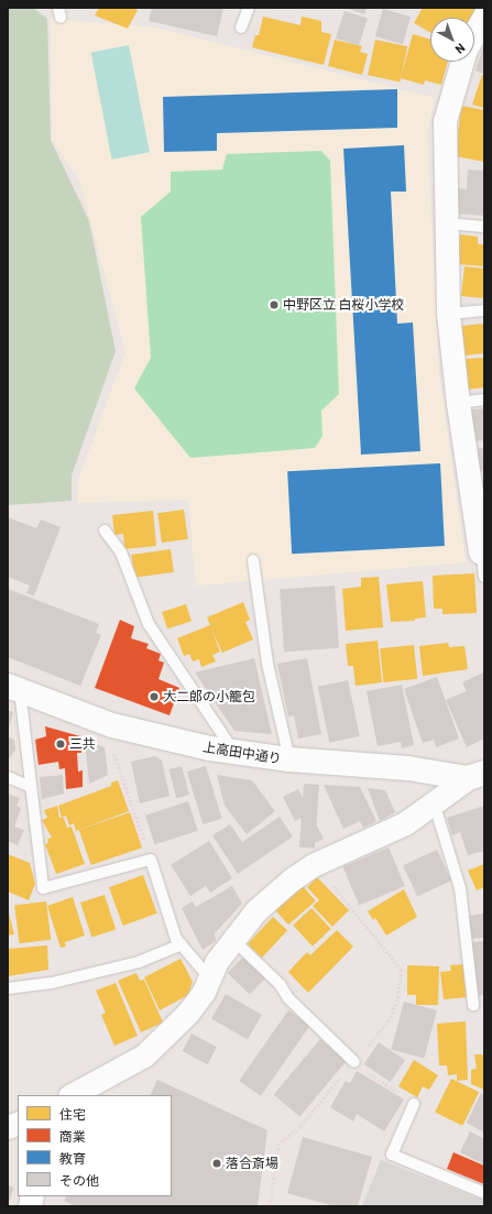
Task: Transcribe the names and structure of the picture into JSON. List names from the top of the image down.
{
  "streets": {
    "street": ["上高田中通り"]
  },
  "places": [
    "中野区立 白桜小学校",
    "大二郎の小籠包",
    "三共",
    "落合斎場"
  ],
  "legend": [
    "住宅",
    "商業",
    "教育",
    "その他"
  ],
  "north": "bottom right"
}
